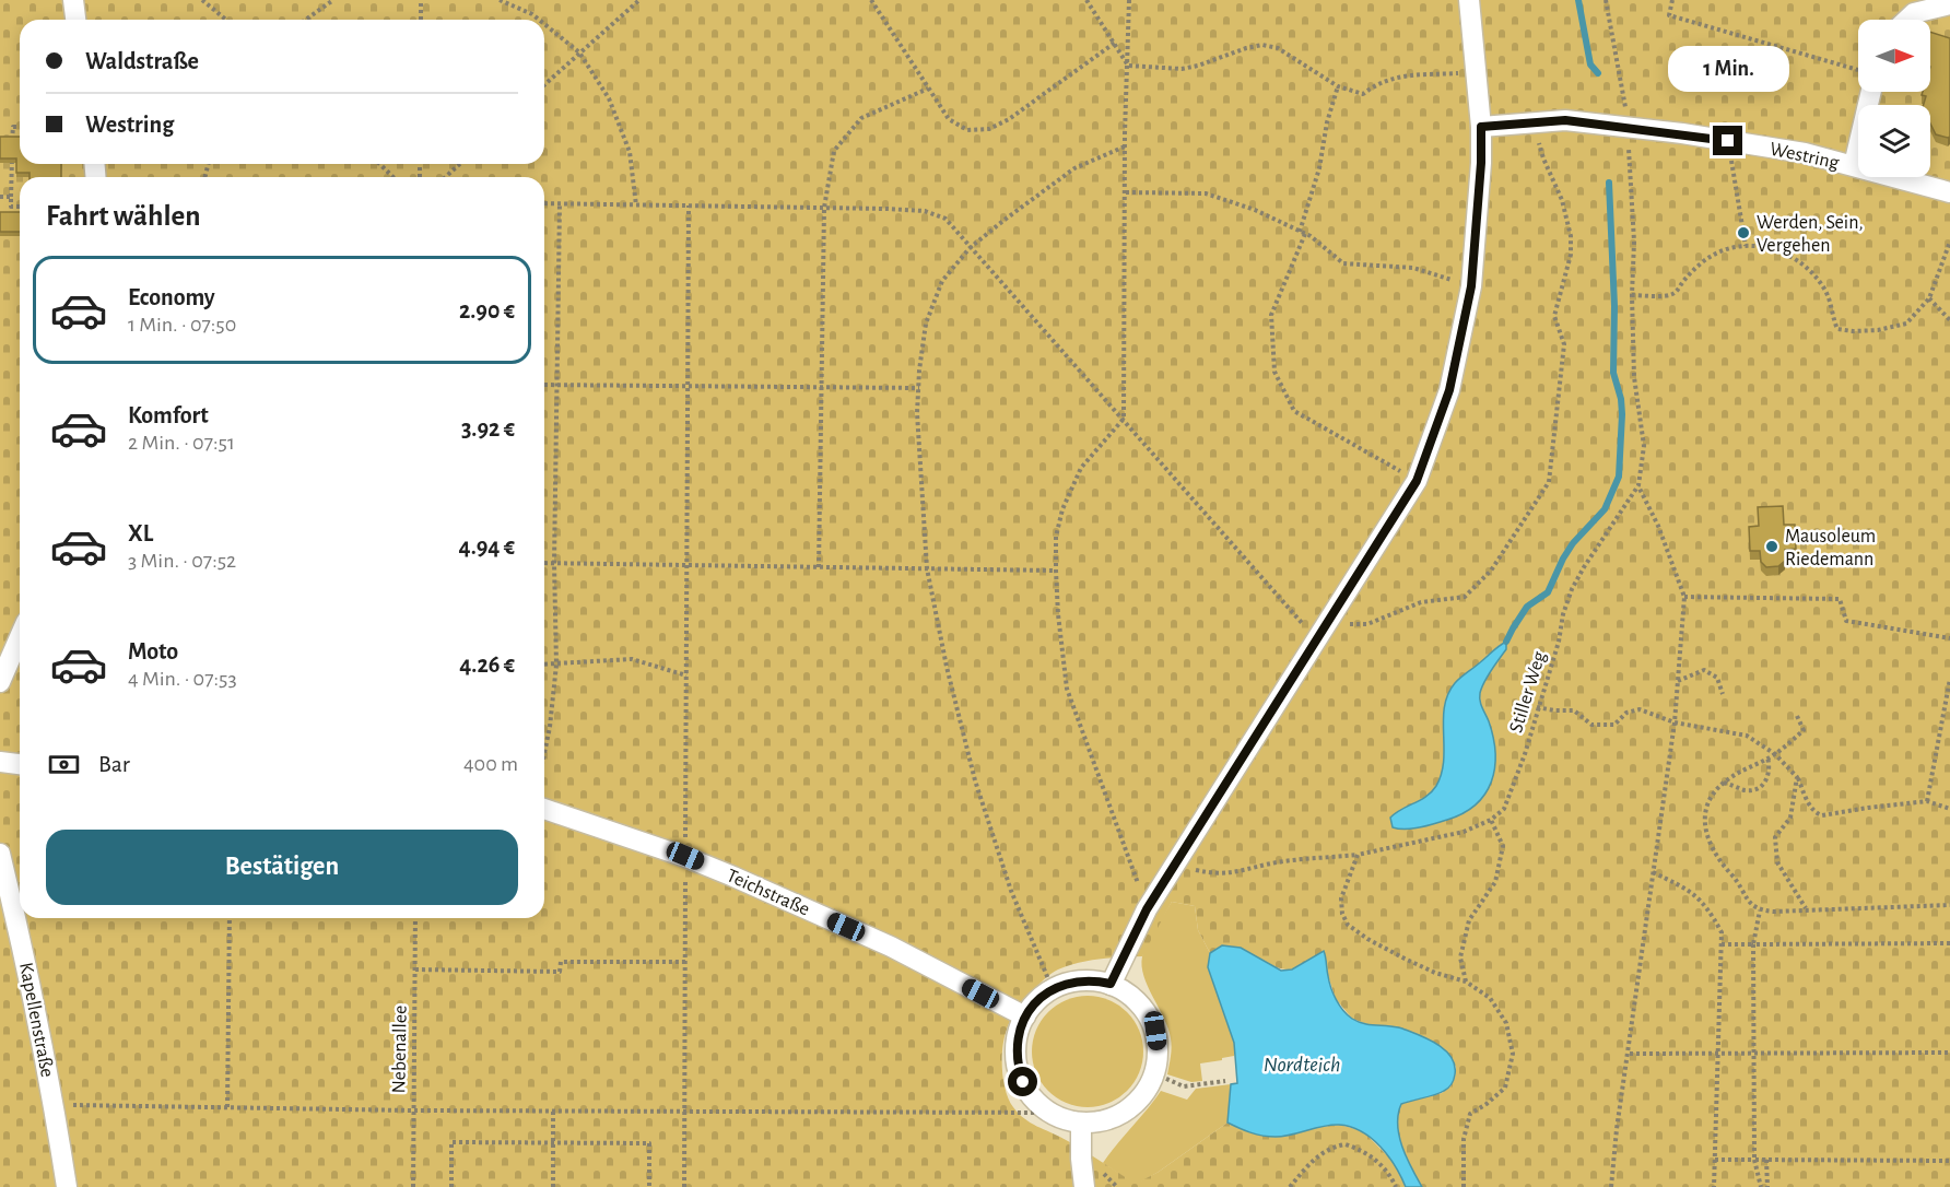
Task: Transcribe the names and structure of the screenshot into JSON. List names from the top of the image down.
{
  "streets": {
    "street": ["Westring", "Teichstraße", "Kapellenstraße"],
    "path": ["Stiller Weg", "Nebenallee"]
  },
  "crossings": [
    ["Westring", "Stiller Weg"]
  ],
  "water": ["Nordteich"],
  "places": ["Werden, Sein, Vergehen", "Mausoleum Riedemann"],
  "north": "right",
  "page": {
    "banner": ["Waldstraße", "Westring"],
    "bubble": "1 Min.",
    "heading": "Fahrt wählen",
    "list": [
      {
        "name": "Economy",
        "note": "1 Min. · 07:50",
        "value": "2.90 €"
      },
      {
        "name": "Komfort",
        "note": "2 Min. · 07:51",
        "value": "3.92 €"
      },
      {
        "name": "XL",
        "note": "3 Min. · 07:52",
        "value": "4.94 €"
      },
      {
        "name": "Moto",
        "note": "4 Min. · 07:53",
        "value": "4.26 €"
      }
    ],
    "pay": ["Bar", "400 m"],
    "buttons": "Bestätigen"
  }
}
